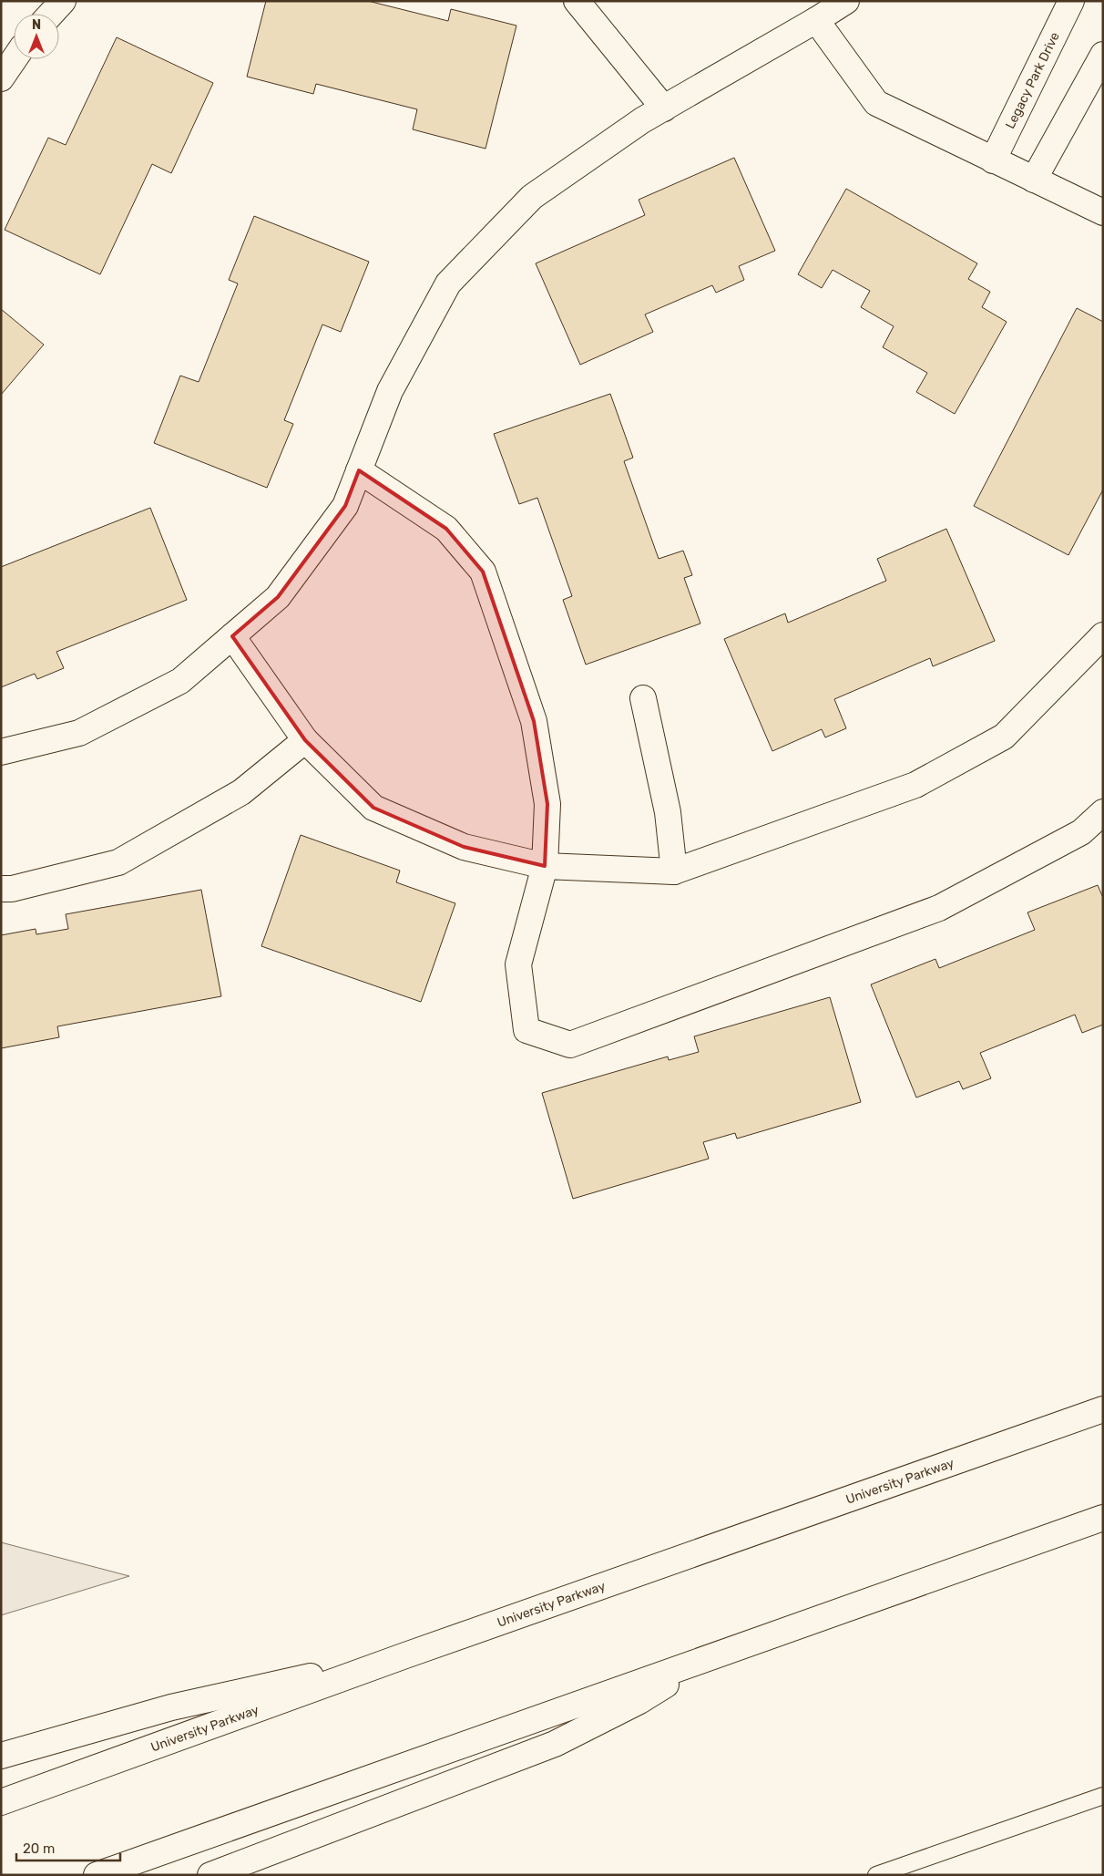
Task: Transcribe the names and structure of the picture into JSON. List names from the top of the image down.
{
  "streets": {
    "main road": ["Legacy Park Drive", "University Parkway"]
  },
  "scale_bar": "20 m",
  "north": "top"
}
